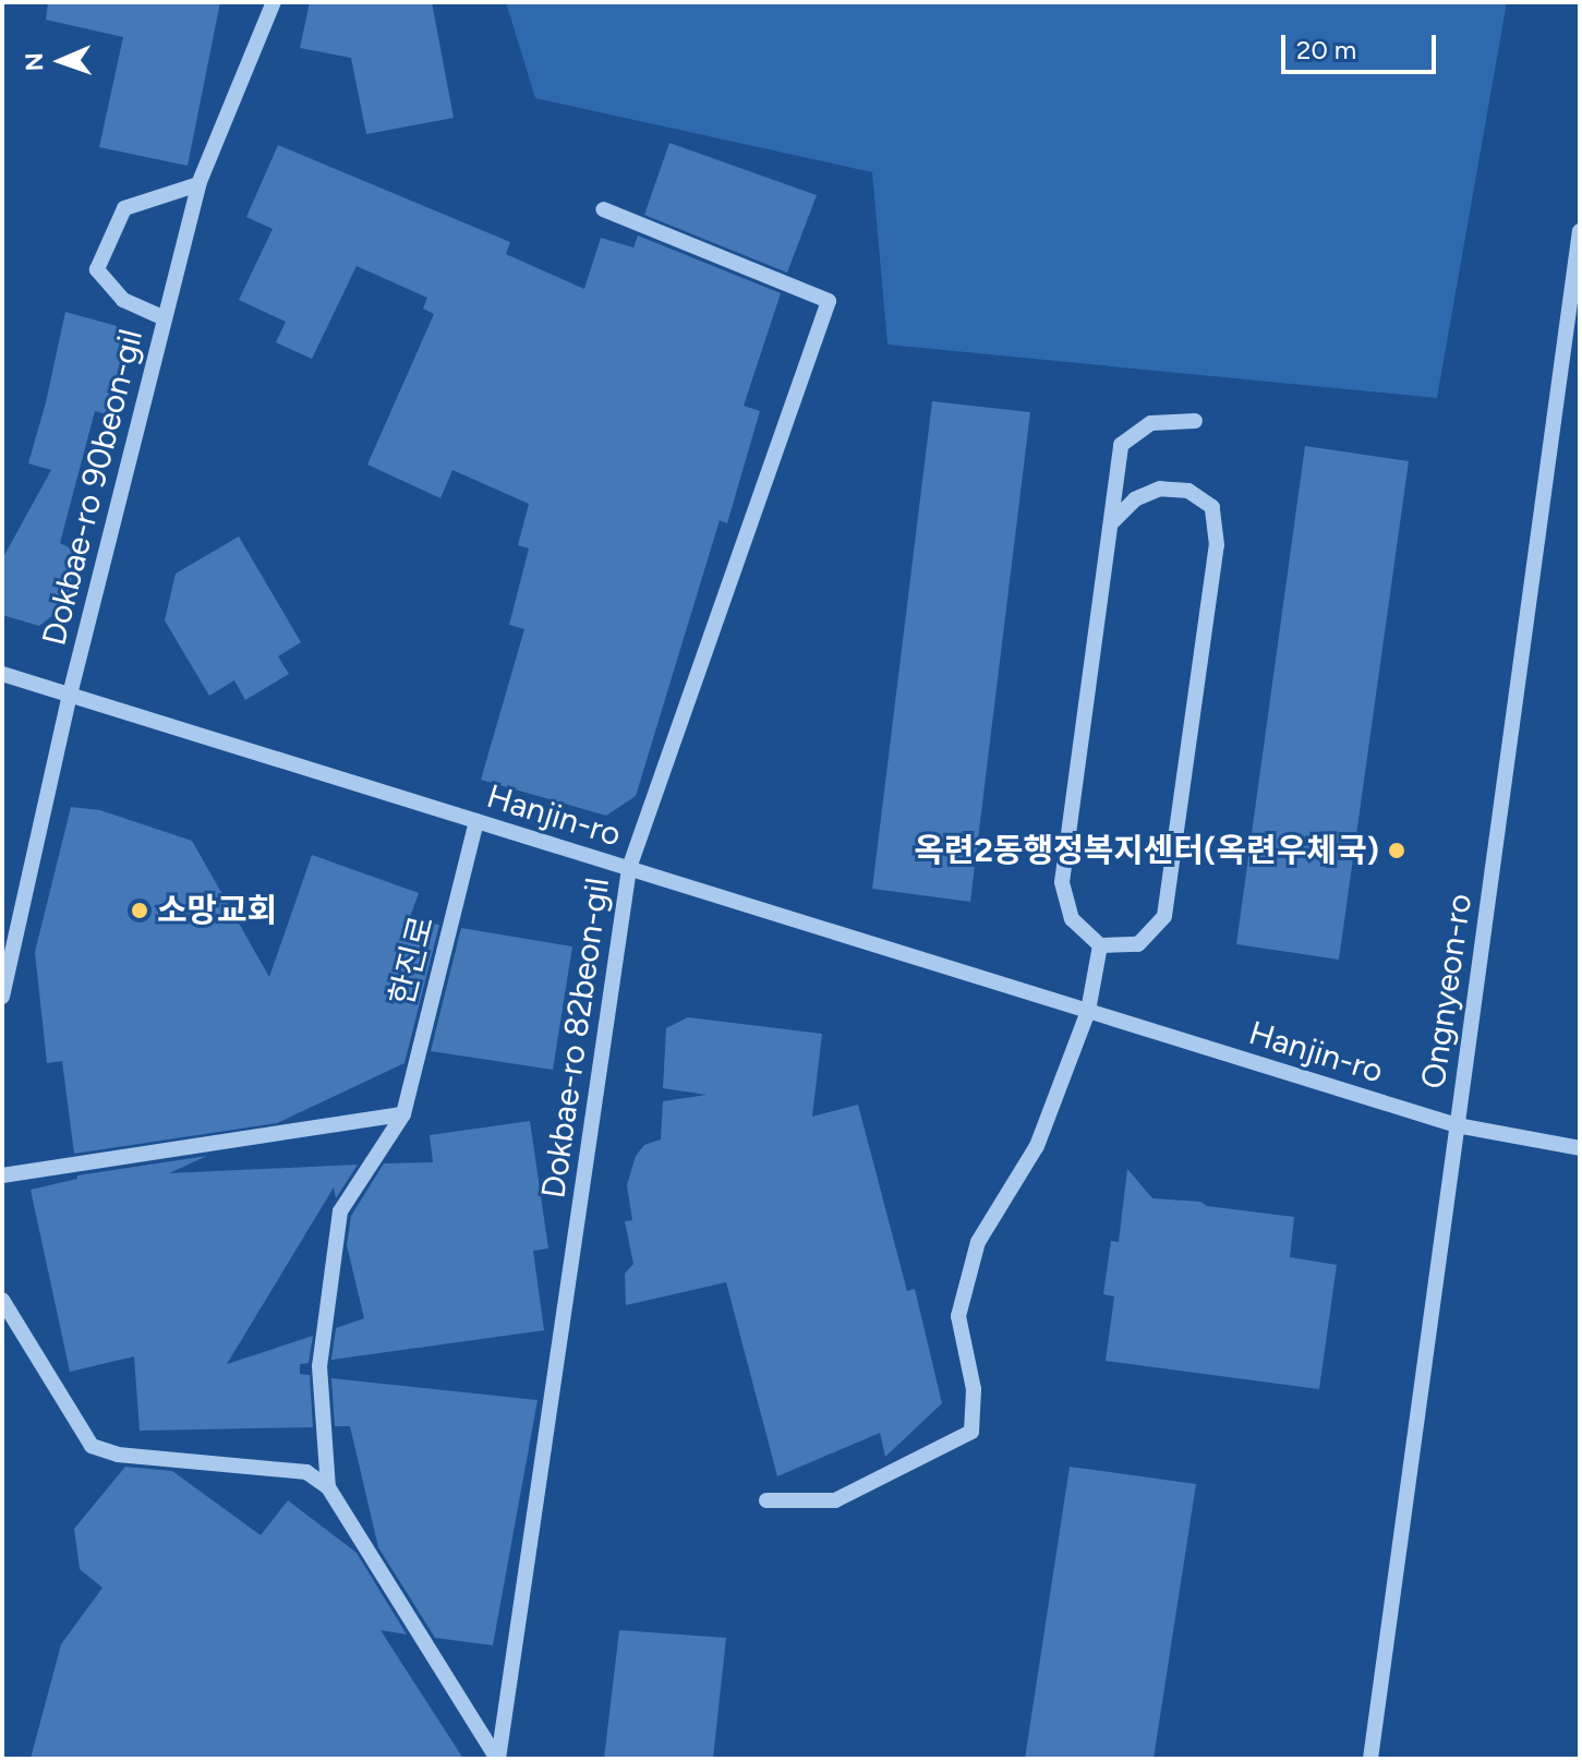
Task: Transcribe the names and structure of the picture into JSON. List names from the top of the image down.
{
  "streets": {
    "street": [
      "Dokbae-ro 90beon-gil",
      "Hanjin-ro",
      "한진로",
      "Ongnyeon-ro",
      "Dokbae-ro 82beon-gil"
    ]
  },
  "crossings": [
    ["Dokbae-ro 90beon-gil", "Hanjin-ro"],
    ["Hanjin-ro", "한진로"],
    ["Hanjin-ro", "Ongnyeon-ro"],
    ["Hanjin-ro", "Dokbae-ro 82beon-gil"],
    ["한진로", "Dokbae-ro 82beon-gil"]
  ],
  "places": ["옥련2동행정복지센터(옥련우체국)", "소망교회"],
  "scale_bar": "20 m",
  "north": "left"
}
